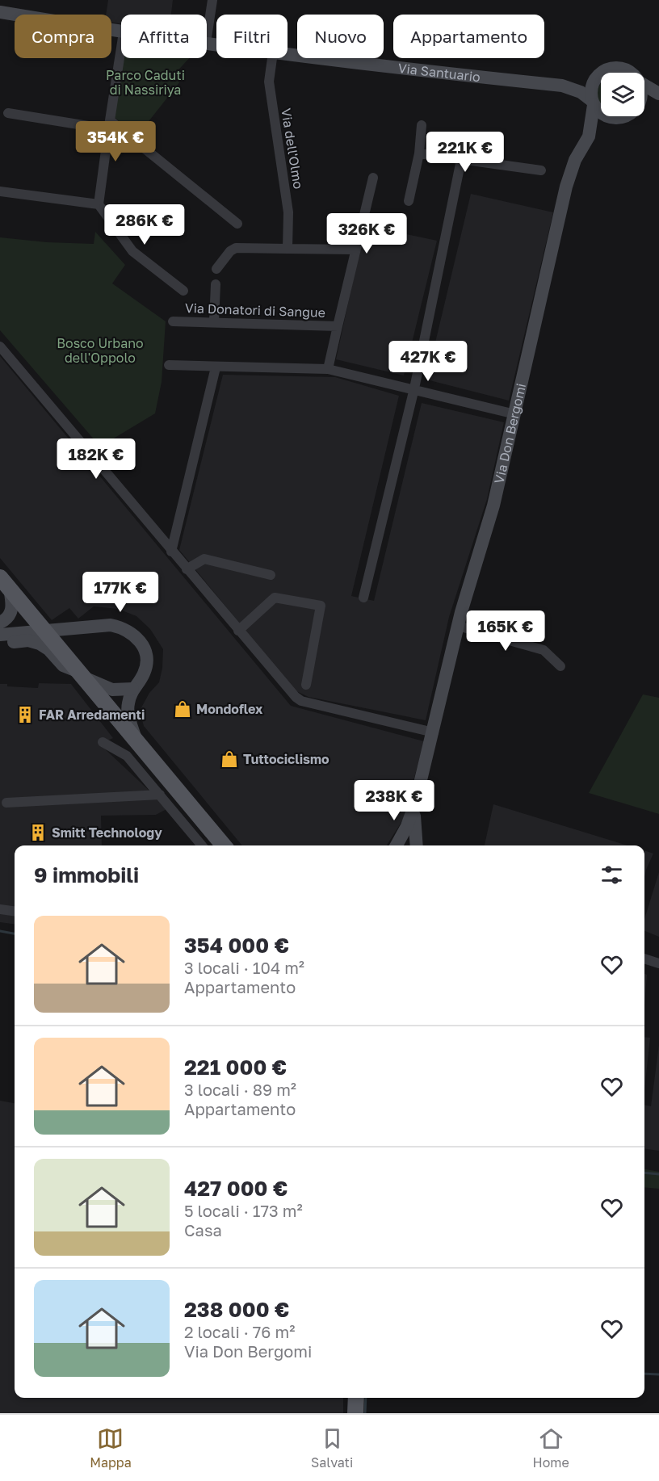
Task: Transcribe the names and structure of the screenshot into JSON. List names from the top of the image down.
{
  "streets": {
    "street": [
      "Via Santuario",
      "Via dell'Olmo",
      "Via Donatori di Sangue",
      "Via Don Bergomi"
    ]
  },
  "crossings": [
    ["Via Santuario", "Via Don Bergomi"]
  ],
  "parks": ["Parco Caduti di Nassiriya", "Bosco Urbano dell'Oppolo"],
  "places": {
    "shop": ["Mondoflex", "Tuttociclismo"],
    "building": ["FAR Arredamenti", "Smitt Technology"]
  },
  "page": {
    "chip": [
      "Compra",
      "Affitta",
      "Filtri",
      "Nuovo",
      "Appartamento"
    ],
    "price": [
      "354K €",
      "221K €",
      "286K €",
      "326K €",
      "427K €",
      "182K €",
      "177K €",
      "165K €",
      "238K €"
    ],
    "heading": "9 immobili",
    "list": [
      {
        "name": "354 000 €",
        "note": "3 locali · 104 m² · Appartamento"
      },
      {
        "name": "221 000 €",
        "note": "3 locali · 89 m² · Appartamento"
      },
      {
        "name": "427 000 €",
        "note": "5 locali · 173 m² · Casa"
      },
      {
        "name": "238 000 €",
        "note": "2 locali · 76 m² · Via Don Bergomi"
      }
    ],
    "tabs": ["Mappa", "Salvati", "Home"]
  }
}
